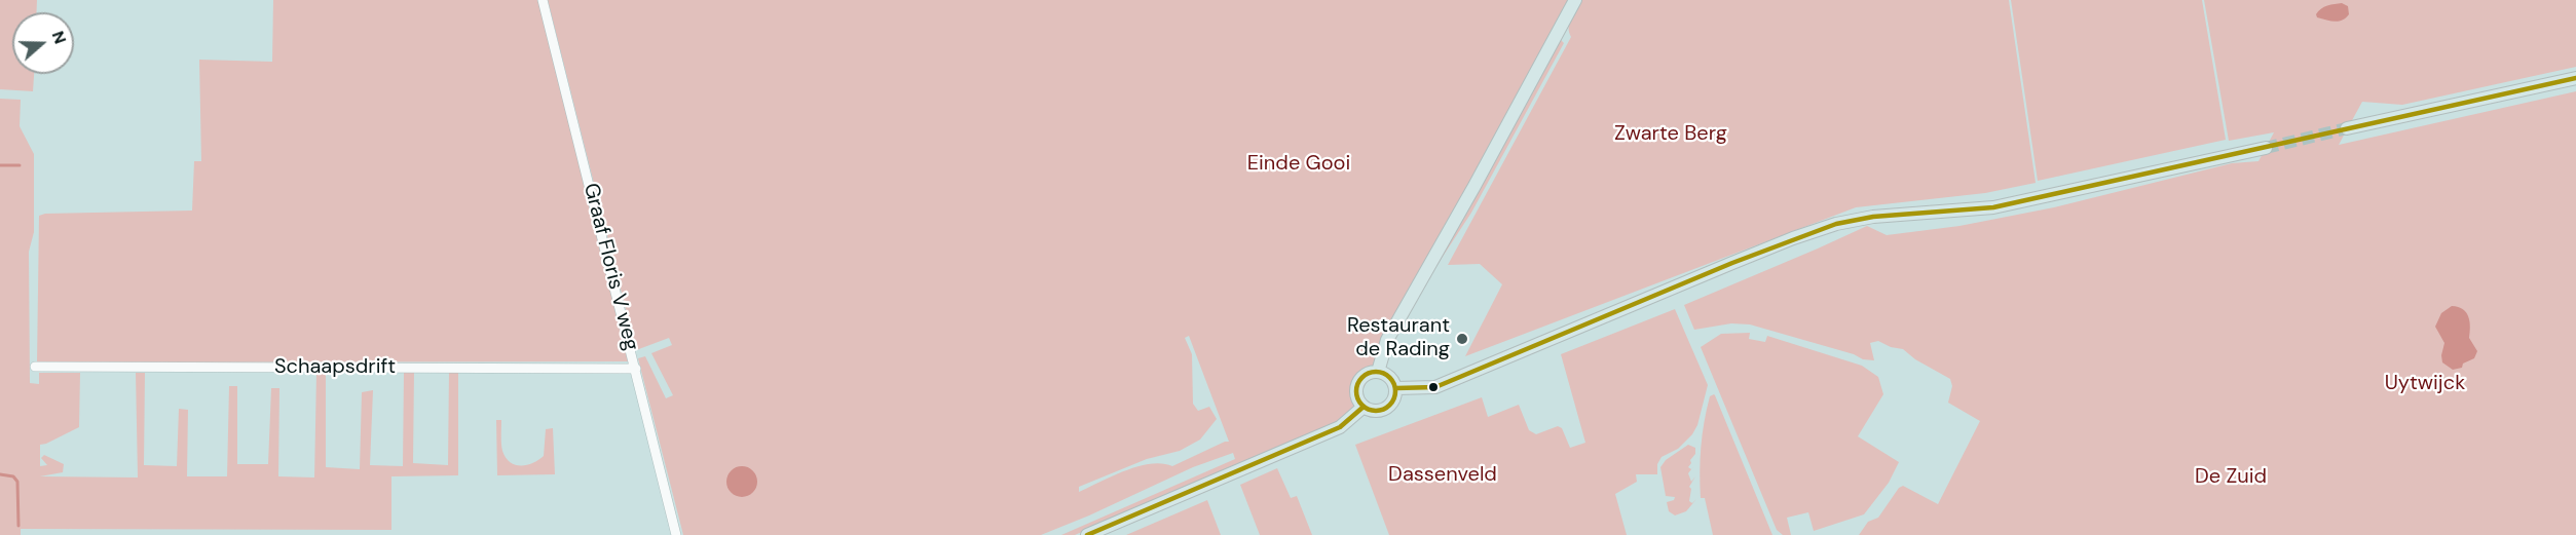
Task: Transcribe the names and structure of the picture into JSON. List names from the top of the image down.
{
  "streets": {
    "street": ["Graaf Floris V weg", "Schaapsdrift"]
  },
  "crossings": [
    ["Graaf Floris V weg", "Schaapsdrift"]
  ],
  "parks": [
    "Zwarte Berg",
    "Einde Gooi",
    "Uytwijck",
    "Dassenveld",
    "De Zuid"
  ],
  "places": ["Restaurant de Rading"],
  "north": "right"
}
